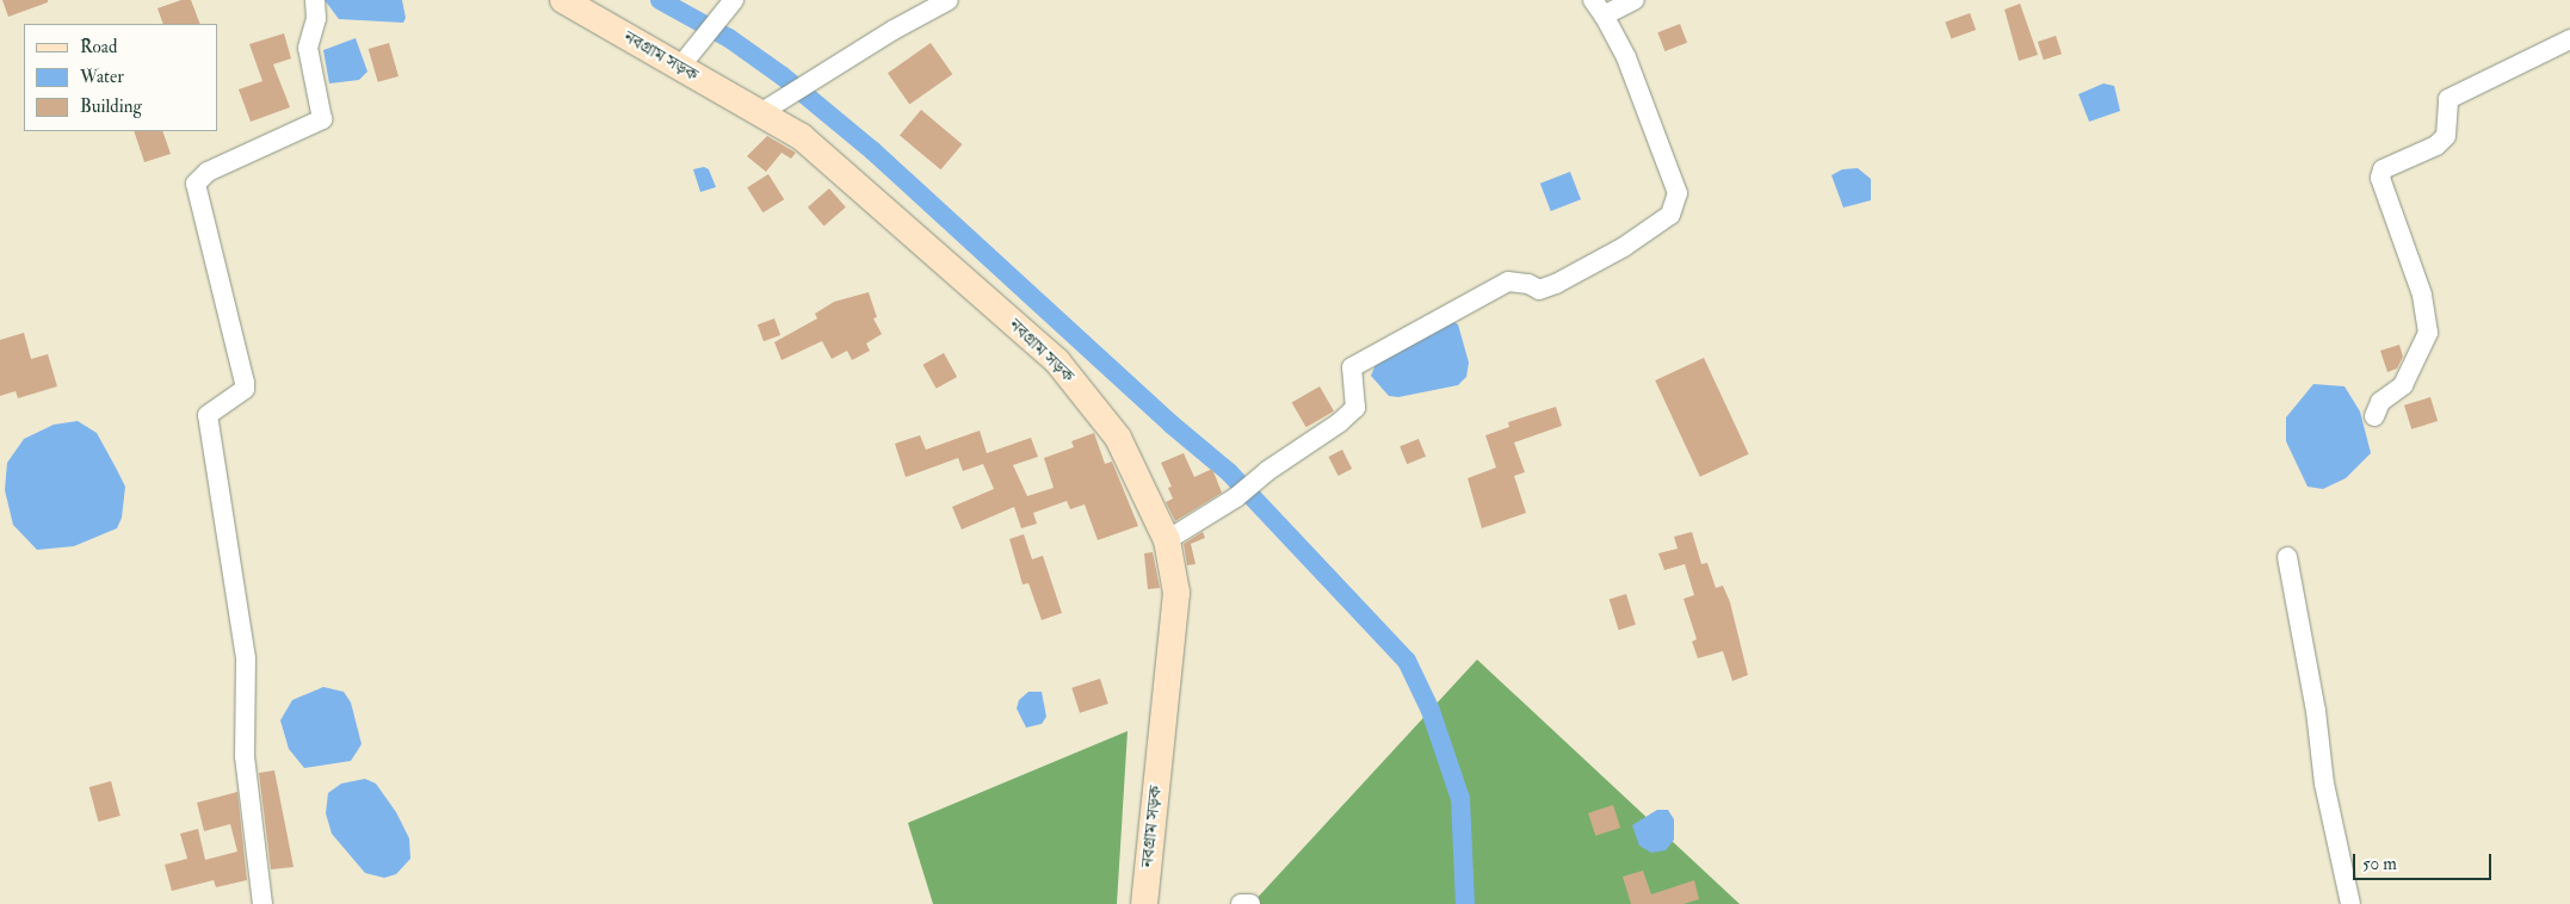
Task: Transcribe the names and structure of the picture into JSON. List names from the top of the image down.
{
  "streets": {
    "main road": ["নবগ্রাম সড়ক"]
  },
  "legend": ["Road", "Water", "Building"],
  "scale_bar": "50 m"
}
